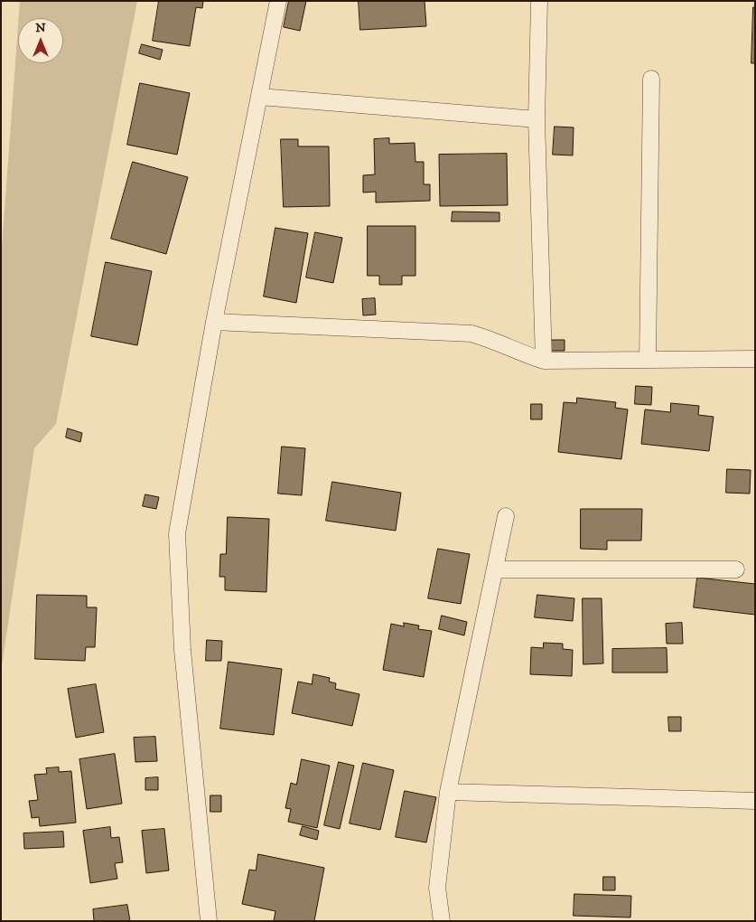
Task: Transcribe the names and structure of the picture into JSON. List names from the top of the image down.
{
  "north": "top"
}
